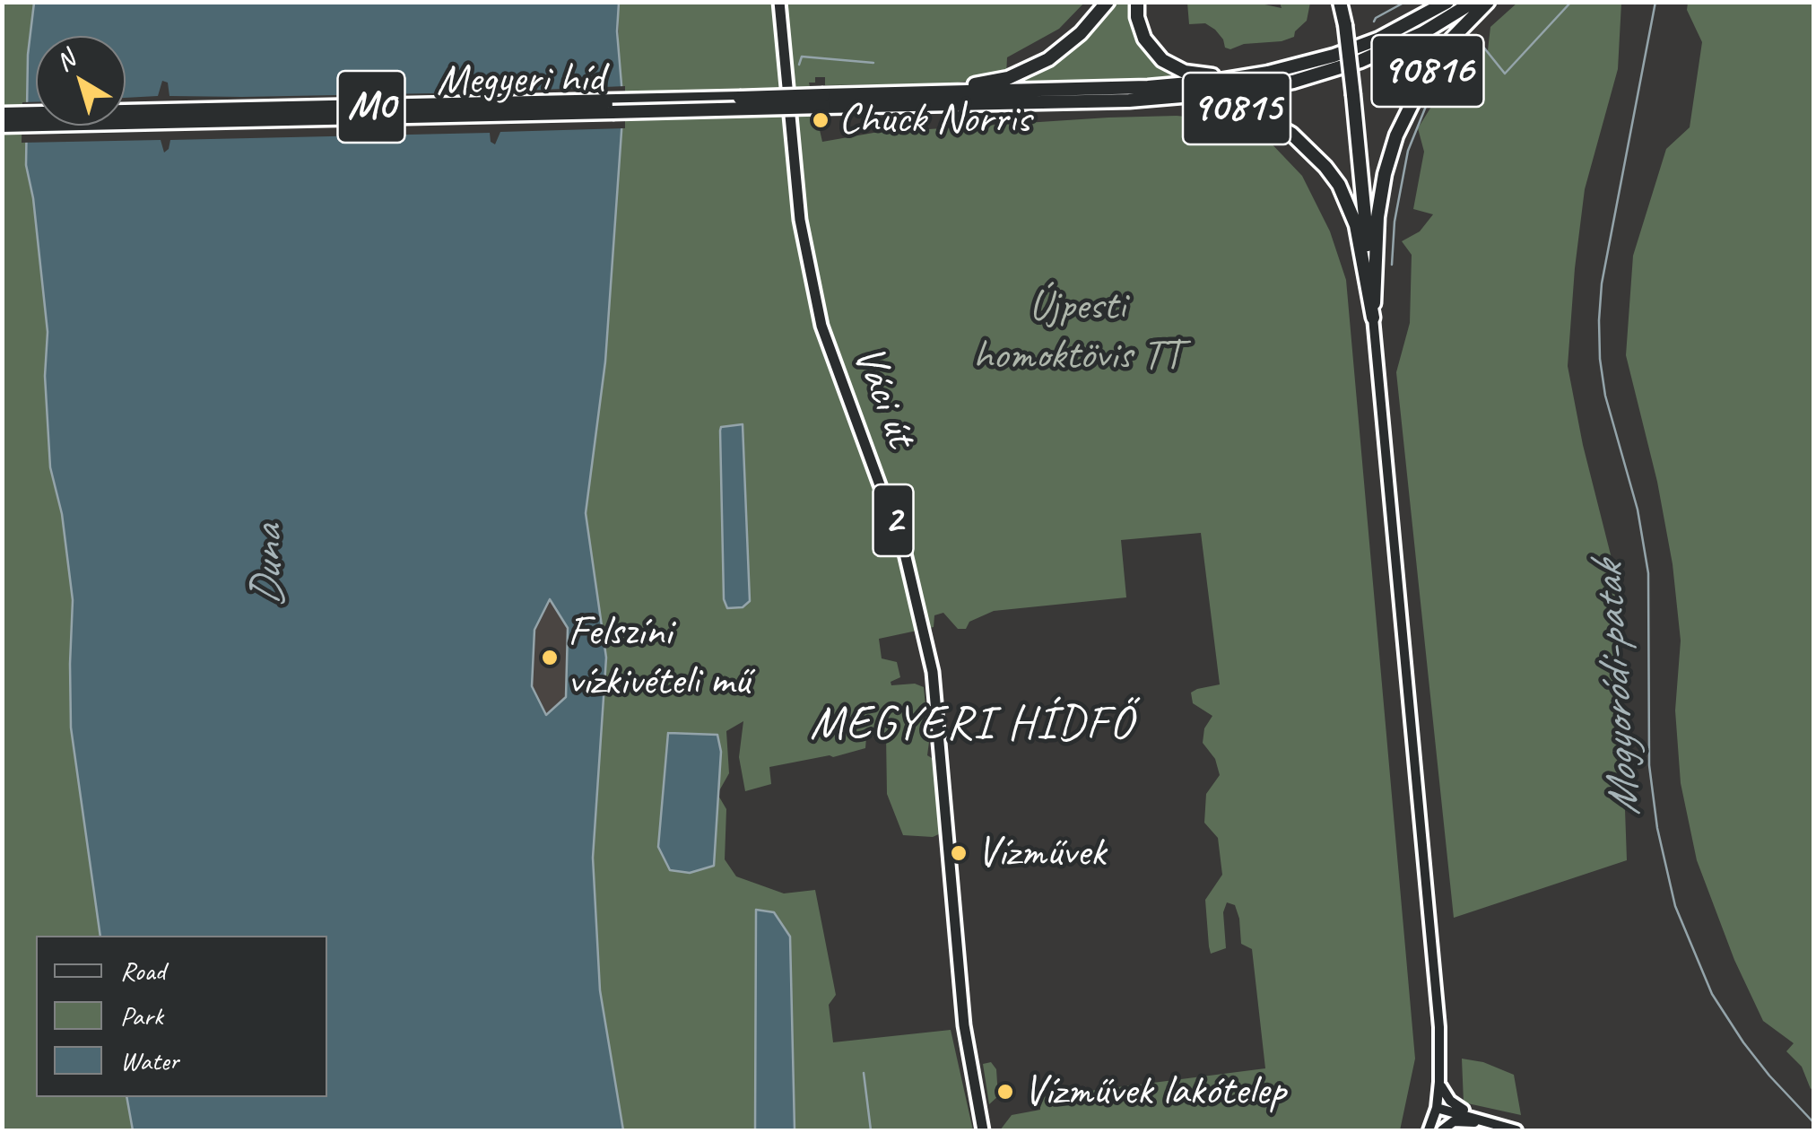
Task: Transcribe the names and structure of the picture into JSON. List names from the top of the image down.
{
  "streets": {
    "highway": [
      "90816",
      "Megyeri híd",
      "M0",
      "90815"
    ],
    "main road": ["Váci út", "2"]
  },
  "crossings": [
    ["90816", "90815"],
    ["Megyeri híd", "M0"],
    ["M0", "90815"]
  ],
  "districts": ["MEGYERI HÍDFŐ"],
  "water": ["Duna", "Mogyoródi-patak"],
  "parks": ["Újpesti homoktövis TT"],
  "places": [
    "Chuck Norris",
    "Felszíni vízkivételi mű",
    "Vízművek",
    "Vízművek lakótelep"
  ],
  "legend": ["Road", "Park", "Water"],
  "north": "top left"
}
